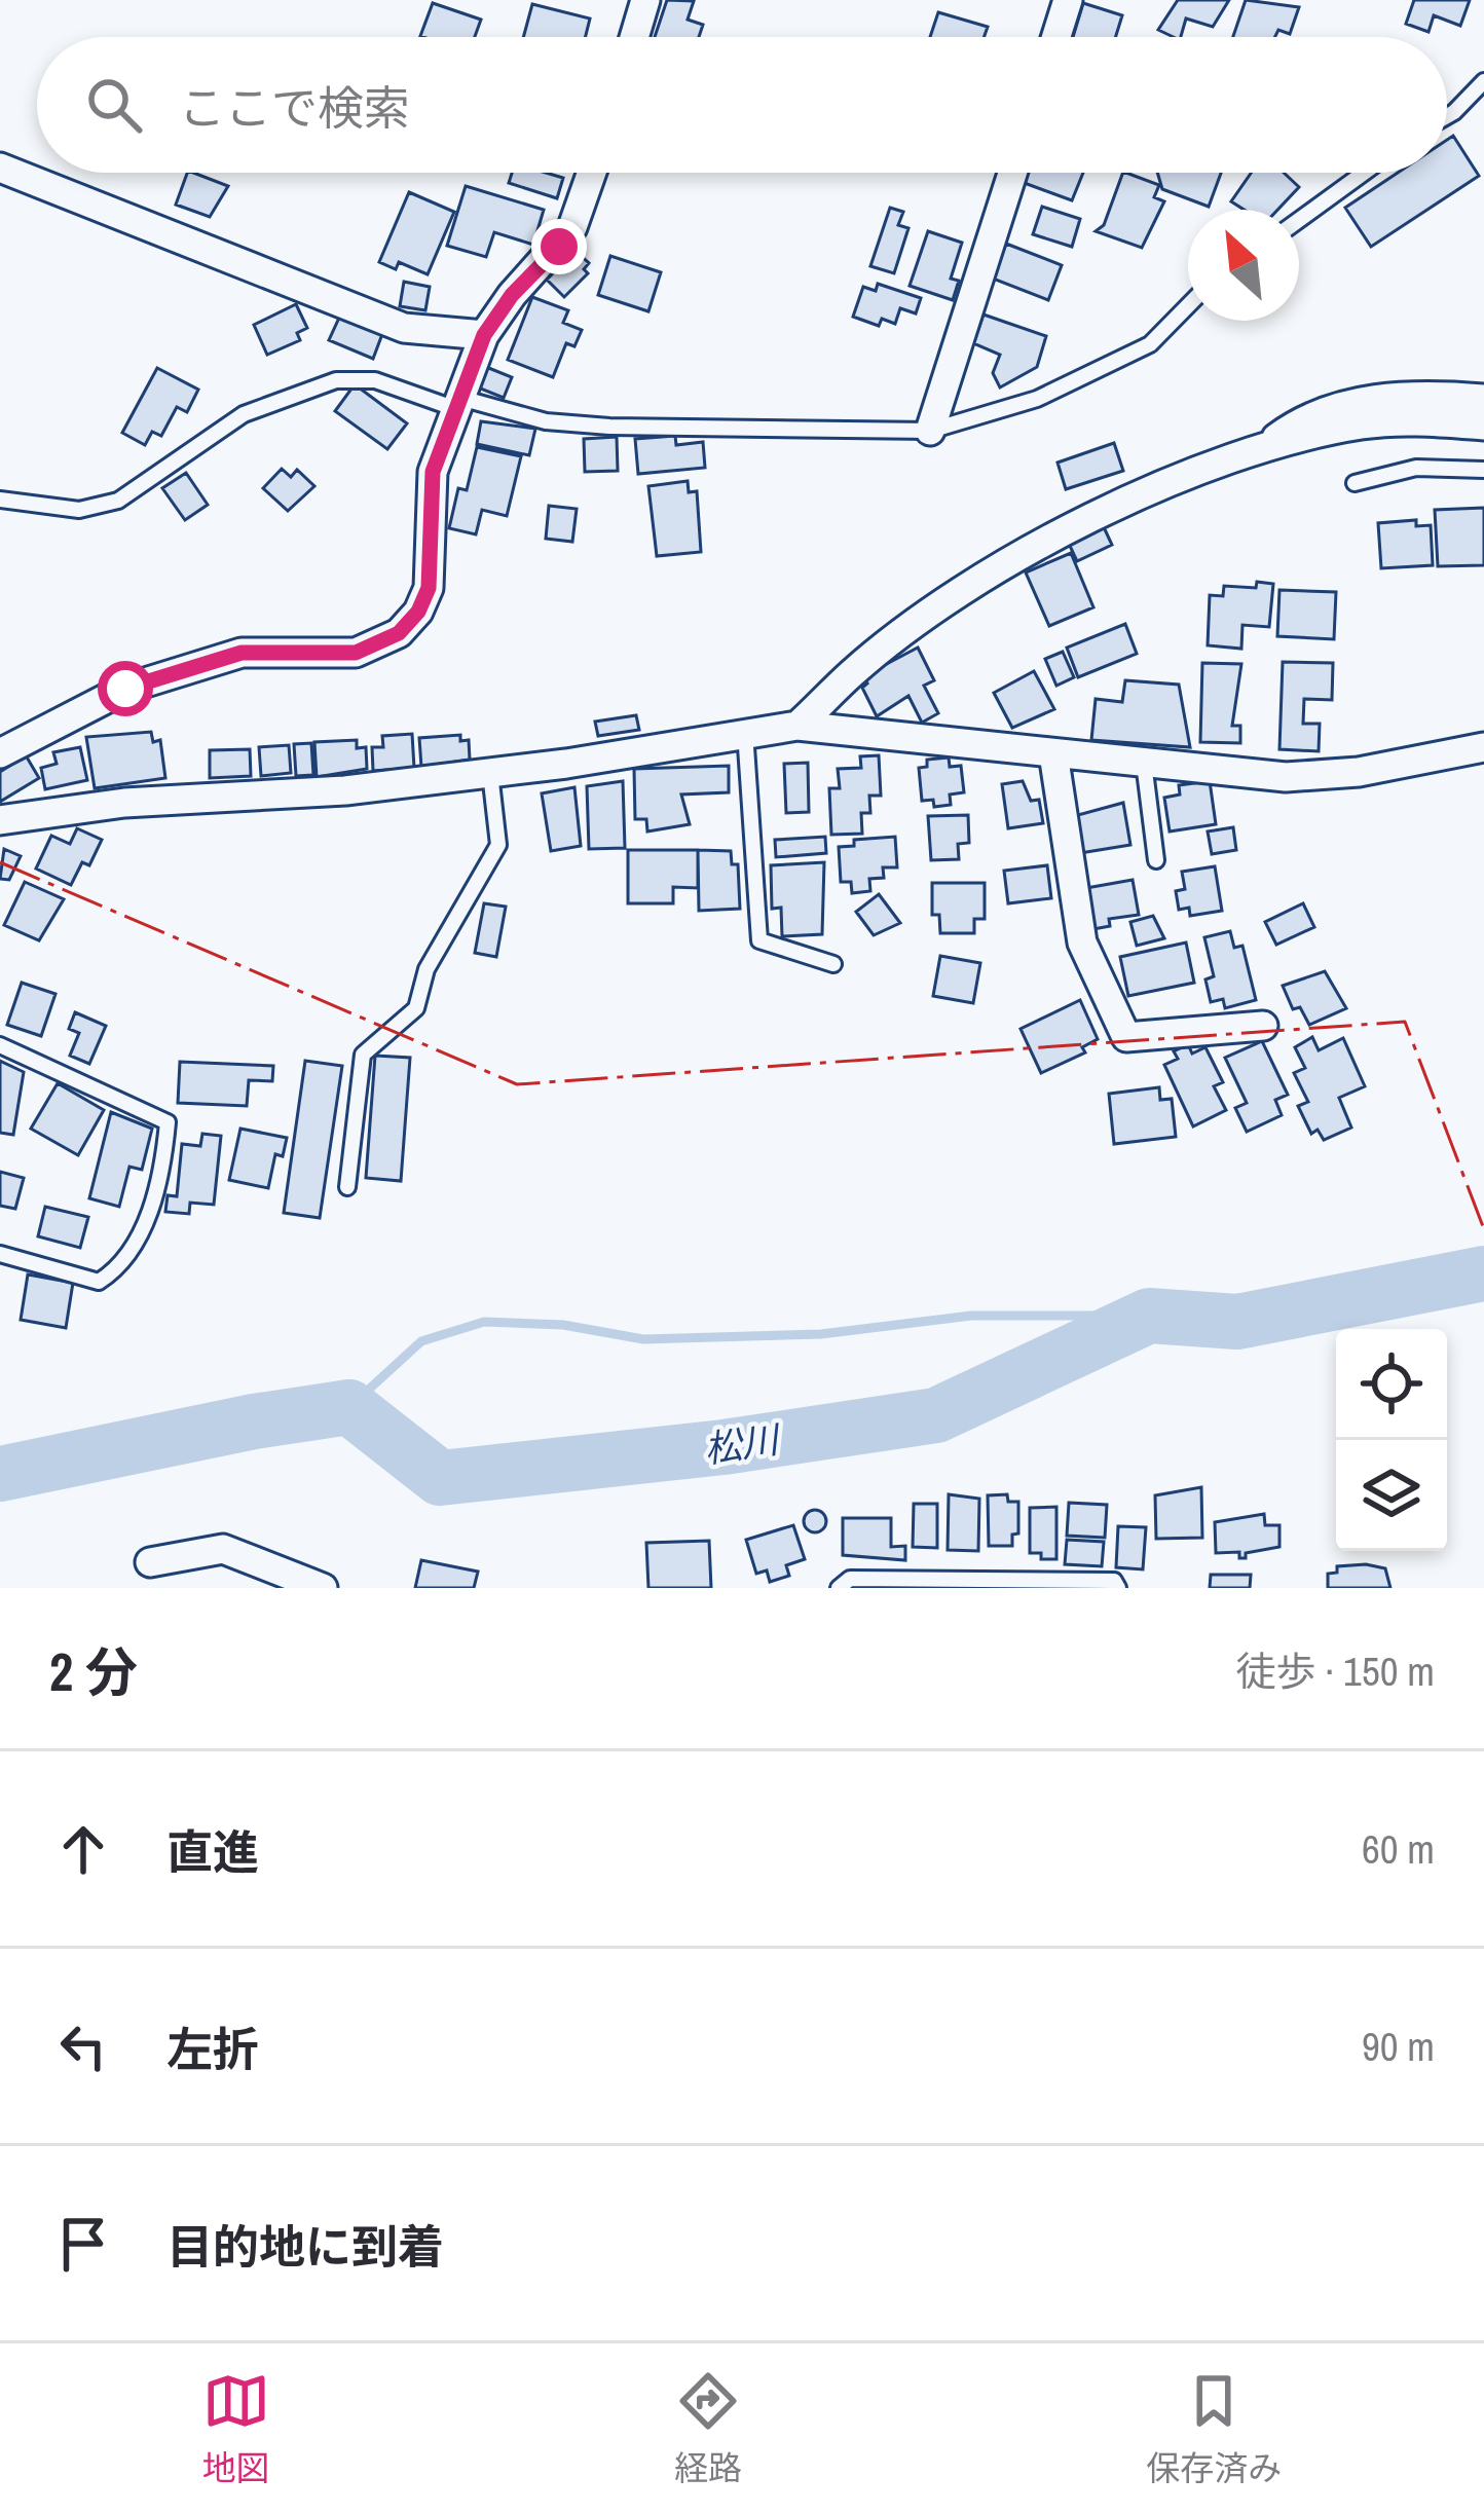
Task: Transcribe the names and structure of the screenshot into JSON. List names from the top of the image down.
{
  "water": ["松川"],
  "north": "top left",
  "page": {
    "search": "ここで検索",
    "heading": ["2 分", "徒歩 · 150 m"],
    "list": [
      ["直進", "60 m"],
      ["左折", "90 m"],
      "目的地に到着"
    ],
    "nav": ["地図", "経路", "保存済み"]
  }
}
